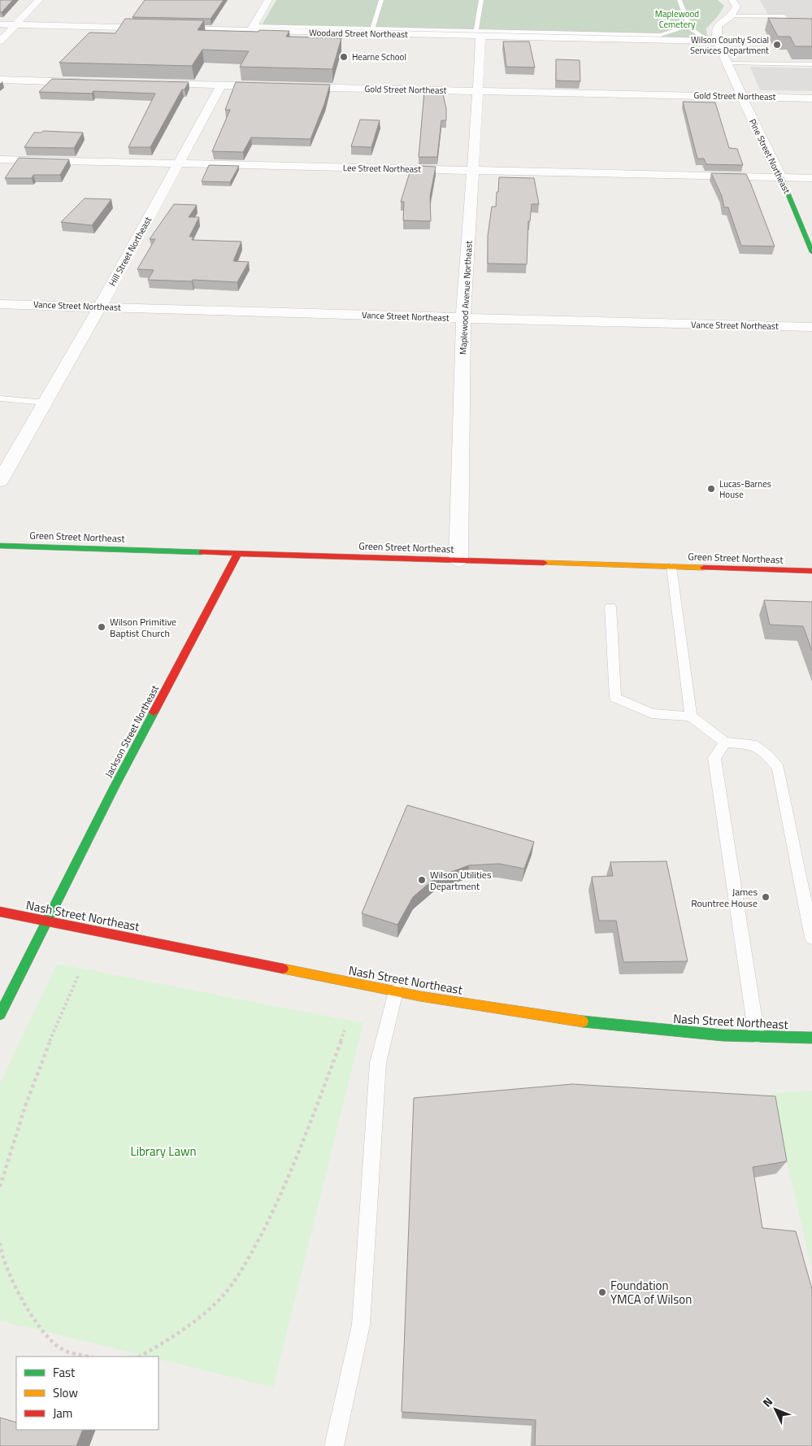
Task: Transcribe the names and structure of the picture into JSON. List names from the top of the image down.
{
  "streets": {
    "street": [
      "Woodard Street Northeast",
      "Gold Street Northeast",
      "Pine Street Northeast",
      "Lee Street Northeast",
      "Hill Street Northeast",
      "Maplewood Avenue Northeast",
      "Vance Street Northeast",
      "Green Street Northeast",
      "Jackson Street Northeast",
      "Nash Street Northeast"
    ]
  },
  "crossings": [
    ["Woodard Street Northeast", "Pine Street Northeast"],
    ["Woodard Street Northeast", "Maplewood Avenue Northeast"],
    ["Gold Street Northeast", "Pine Street Northeast"],
    ["Gold Street Northeast", "Hill Street Northeast"],
    ["Gold Street Northeast", "Maplewood Avenue Northeast"],
    ["Pine Street Northeast", "Lee Street Northeast"],
    ["Lee Street Northeast", "Hill Street Northeast"],
    ["Lee Street Northeast", "Maplewood Avenue Northeast"],
    ["Hill Street Northeast", "Vance Street Northeast"],
    ["Maplewood Avenue Northeast", "Vance Street Northeast"],
    ["Maplewood Avenue Northeast", "Green Street Northeast"],
    ["Green Street Northeast", "Jackson Street Northeast"],
    ["Jackson Street Northeast", "Nash Street Northeast"]
  ],
  "parks": ["Maplewood Cemetery", "Library Lawn"],
  "places": [
    "Wilson County Social Services Department",
    "Hearne School",
    "Lucas-Barnes House",
    "Wilson Primitive Baptist Church",
    "Wilson Utilities Department",
    "James Rountree House",
    "Foundation YMCA of Wilson"
  ],
  "legend": ["Fast", "Slow", "Jam"],
  "north": "top left"
}
